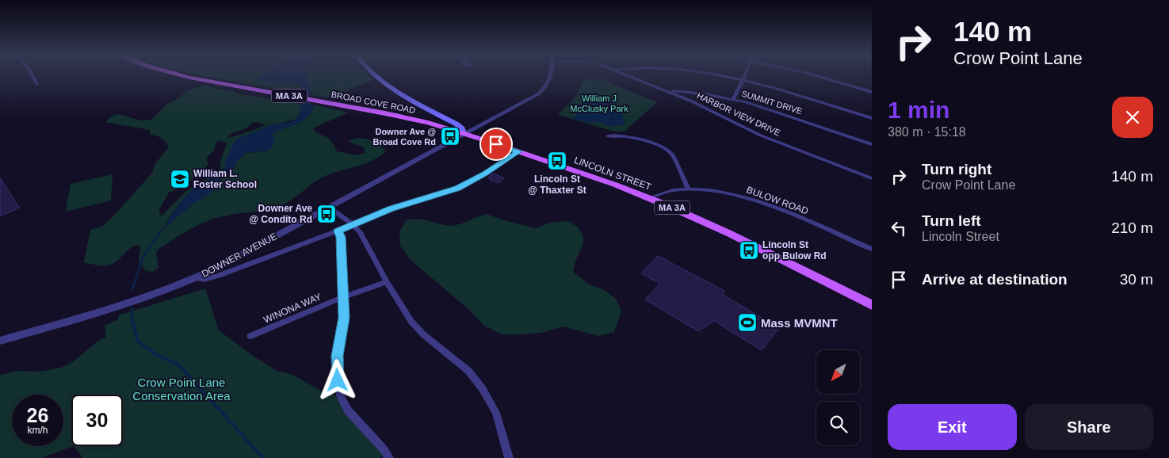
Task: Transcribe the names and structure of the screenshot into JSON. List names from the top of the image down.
{
  "streets": {
    "main road": ["MA 3A", "BROAD COVE ROAD", "LINCOLN STREET"],
    "street": [
      "SUMMIT DRIVE",
      "HARBOR VIEW DRIVE",
      "BULOW ROAD",
      "DOWNER AVENUE",
      "WINONA WAY"
    ]
  },
  "crossings": [
    ["BROAD COVE ROAD", "LINCOLN STREET"],
    ["BROAD COVE ROAD", "DOWNER AVENUE"],
    ["SUMMIT DRIVE", "HARBOR VIEW DRIVE"],
    ["LINCOLN STREET", "BULOW ROAD"],
    ["LINCOLN STREET", "DOWNER AVENUE"]
  ],
  "parks": ["William J McClusky Park", "Crow Point Lane Conservation Area"],
  "places": {
    "bus stop": [
      "Downer Ave @ Broad Cove Rd",
      "Lincoln St @ Thaxter St",
      "Downer Ave @ Condito Rd",
      "Lincoln St opp Bulow Rd"
    ],
    "school or university": ["William L. Foster School"],
    "sports": ["Mass MVMNT"]
  },
  "north": "bottom left",
  "page": {
    "turn": ["140 m", "Crow Point Lane"],
    "heading": ["1 min", "380 m · 15:18"],
    "list": [
      {
        "name": "Turn right",
        "note": "Crow Point Lane",
        "value": "140 m"
      },
      {
        "name": "Turn left",
        "note": "Lincoln Street",
        "value": "210 m"
      },
      {
        "name": "Arrive at destination",
        "value": "30 m"
      }
    ],
    "speed": "26 km/h",
    "limit": "30",
    "buttons": ["Exit", "Share"]
  }
}
